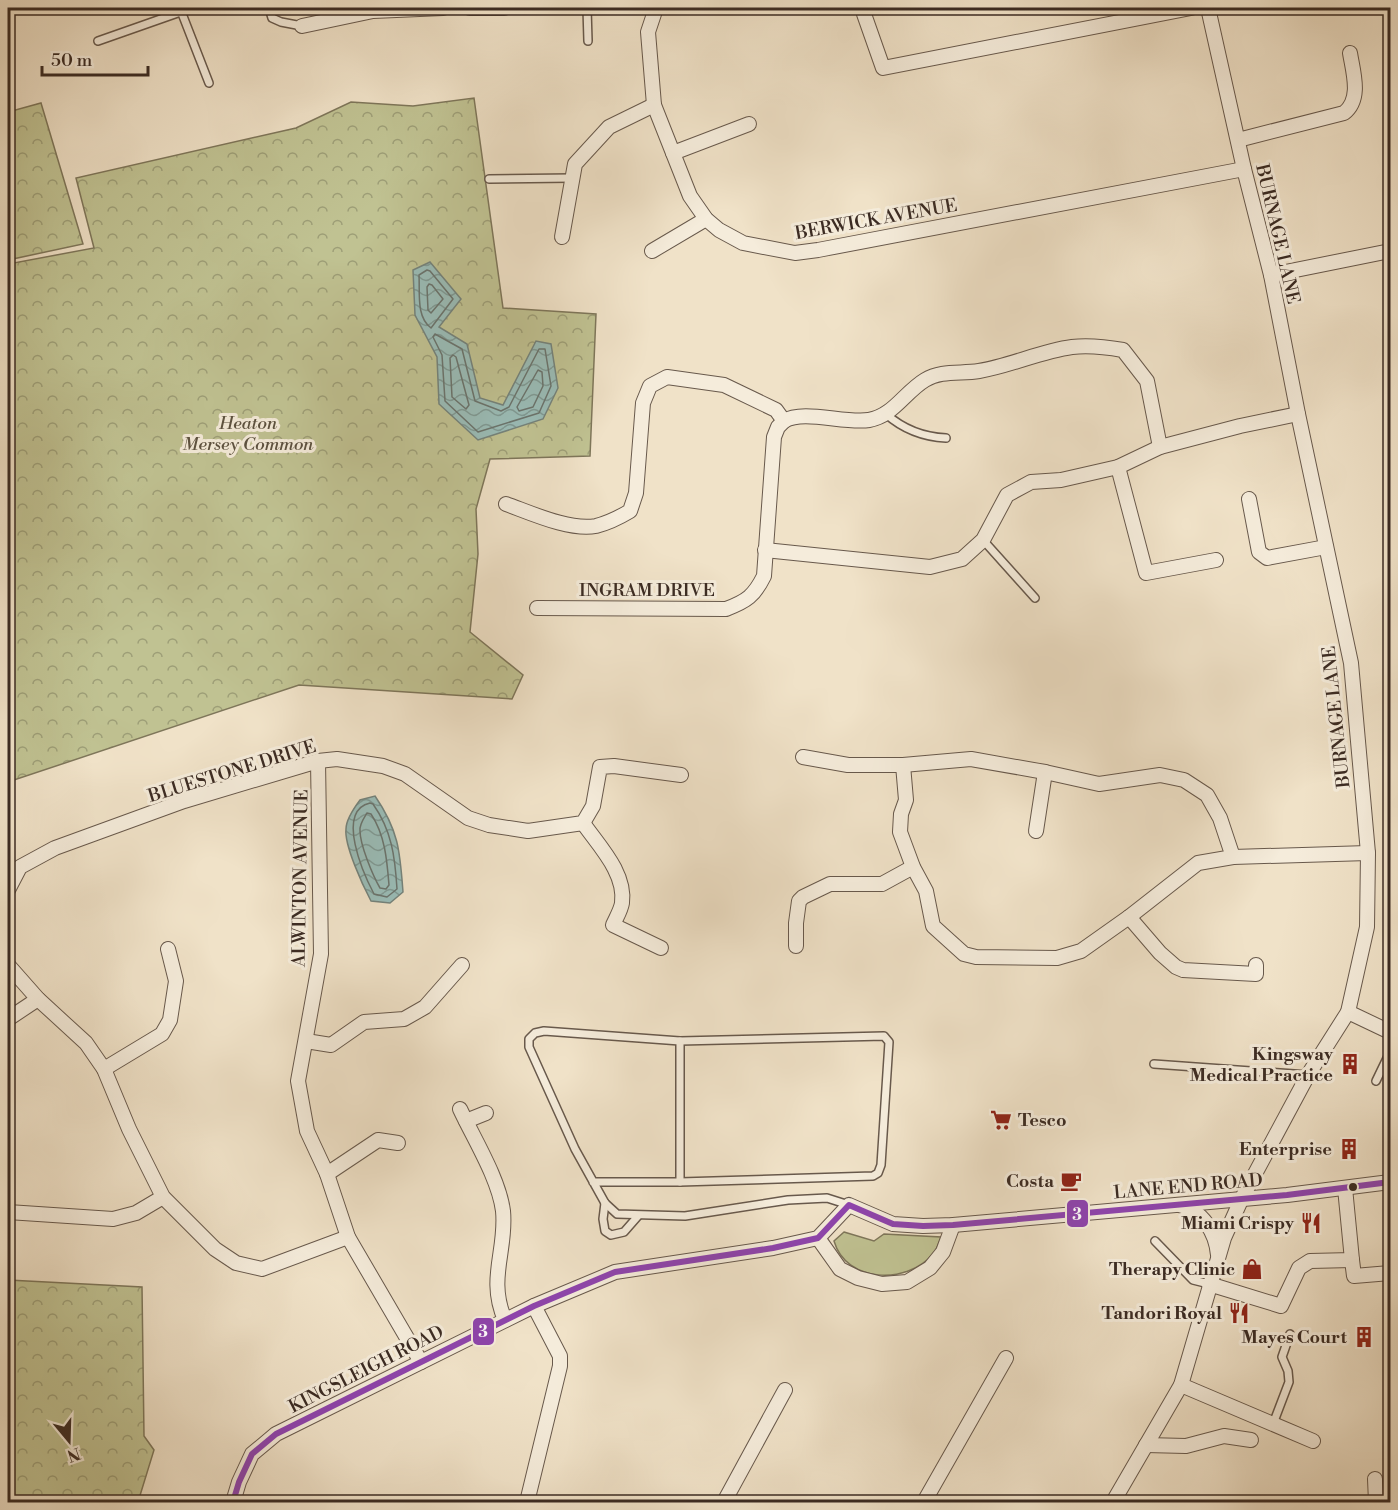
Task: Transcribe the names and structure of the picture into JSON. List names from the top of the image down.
{
  "streets": {
    "street": [
      "BERWICK AVENUE",
      "BURNAGE LANE",
      "INGRAM DRIVE",
      "BLUESTONE DRIVE",
      "ALWINTON AVENUE",
      "LANE END ROAD",
      "KINGSLEIGH ROAD"
    ]
  },
  "crossings": [
    ["BERWICK AVENUE", "BURNAGE LANE"],
    ["BURNAGE LANE", "LANE END ROAD"],
    ["BLUESTONE DRIVE", "ALWINTON AVENUE"],
    ["ALWINTON AVENUE", "KINGSLEIGH ROAD"]
  ],
  "parks": ["Heaton Mersey Common"],
  "places": {
    "building": ["Kingsway Medical Practice", "Enterprise", "Mayes Court"],
    "supermarket": ["Tesco"],
    "cafe": ["Costa"],
    "restaurant": ["Miami Crispy", "Tandori Royal"],
    "shop": ["Therapy Clinic"]
  },
  "lines": ["transit line 3"],
  "scale_bar": "50 m",
  "north": "bottom"
}
